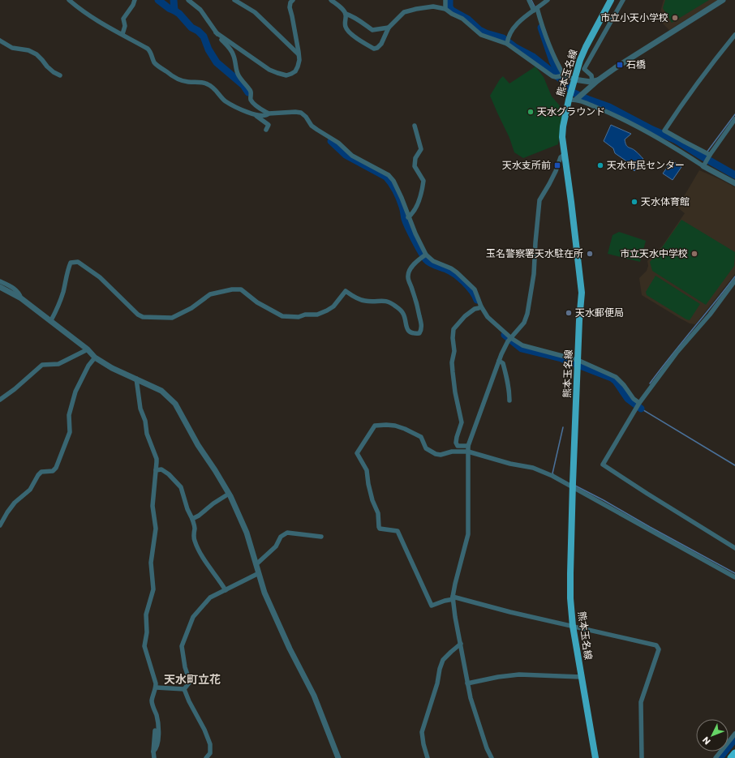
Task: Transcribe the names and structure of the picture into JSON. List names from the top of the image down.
{
  "streets": {
    "main road": ["熊本玉名線"]
  },
  "districts": ["天水町立花"],
  "places": {
    "other": [
      "市立小天小学校",
      "天水グラウンド",
      "天水市民センター",
      "天水体育館",
      "玉名警察署天水駐在所",
      "市立天水中学校",
      "天水郵便局"
    ],
    "transit": ["石橋", "天水支所前"]
  },
  "north": "bottom left"
}
